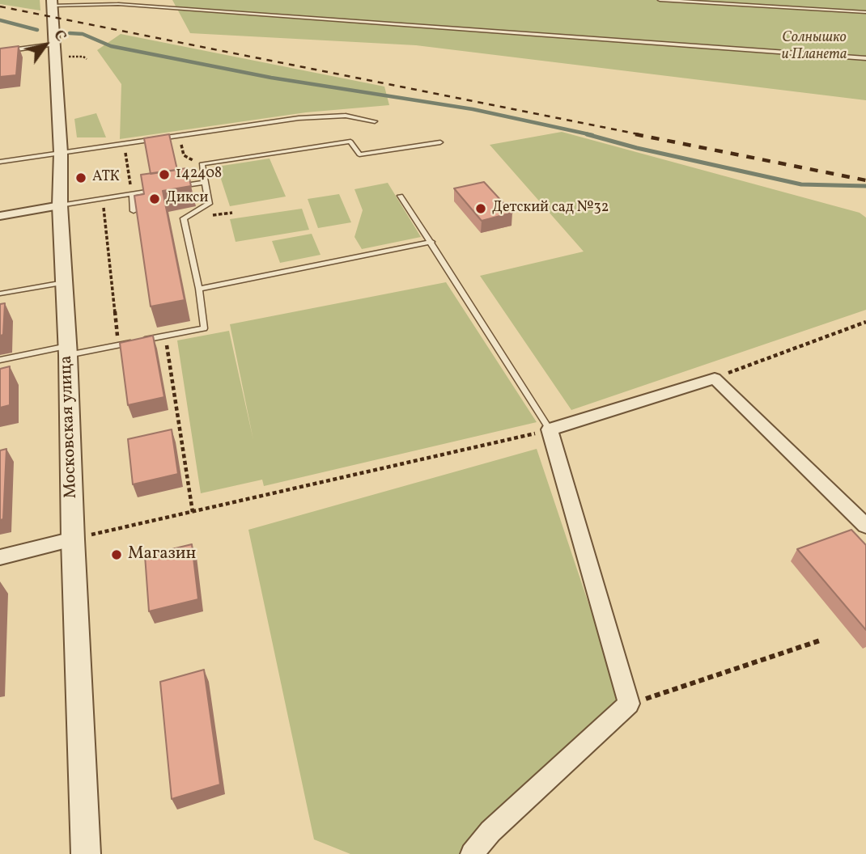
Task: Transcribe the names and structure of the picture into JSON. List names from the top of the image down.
{
  "streets": {
    "street": ["Московская улица"]
  },
  "parks": ["Солнышко и Планета"],
  "places": [
    "142408",
    "АТК",
    "Дикси",
    "Детский сад №32",
    "Магазин"
  ],
  "north": "top right"
}
